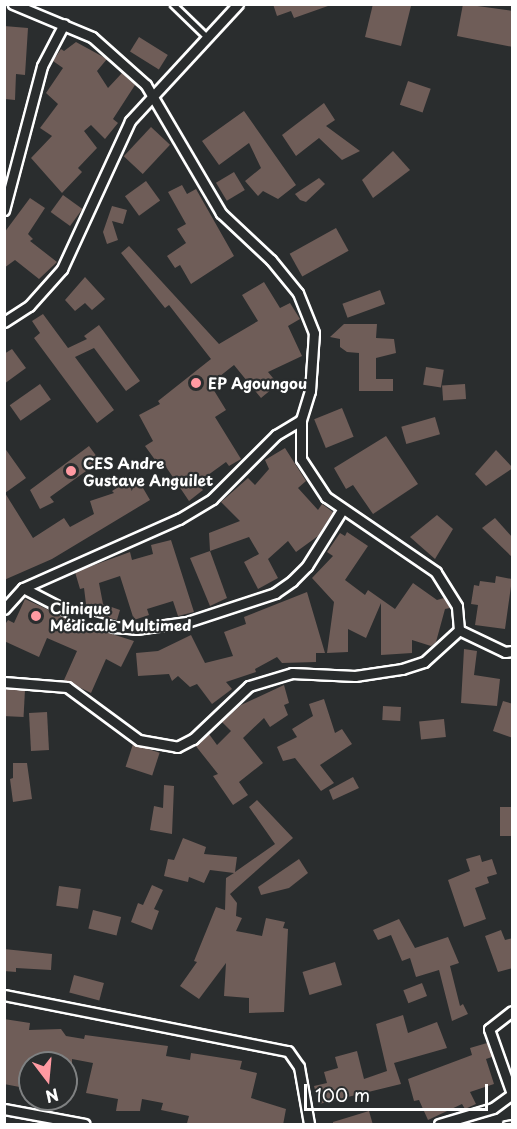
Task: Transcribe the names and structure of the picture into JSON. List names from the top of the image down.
{
  "places": ["EP Agoungou", "CES Andre Gustave Anguilet", "Clinique Médicale Multimed"],
  "scale_bar": "100 m",
  "north": "bottom"
}
